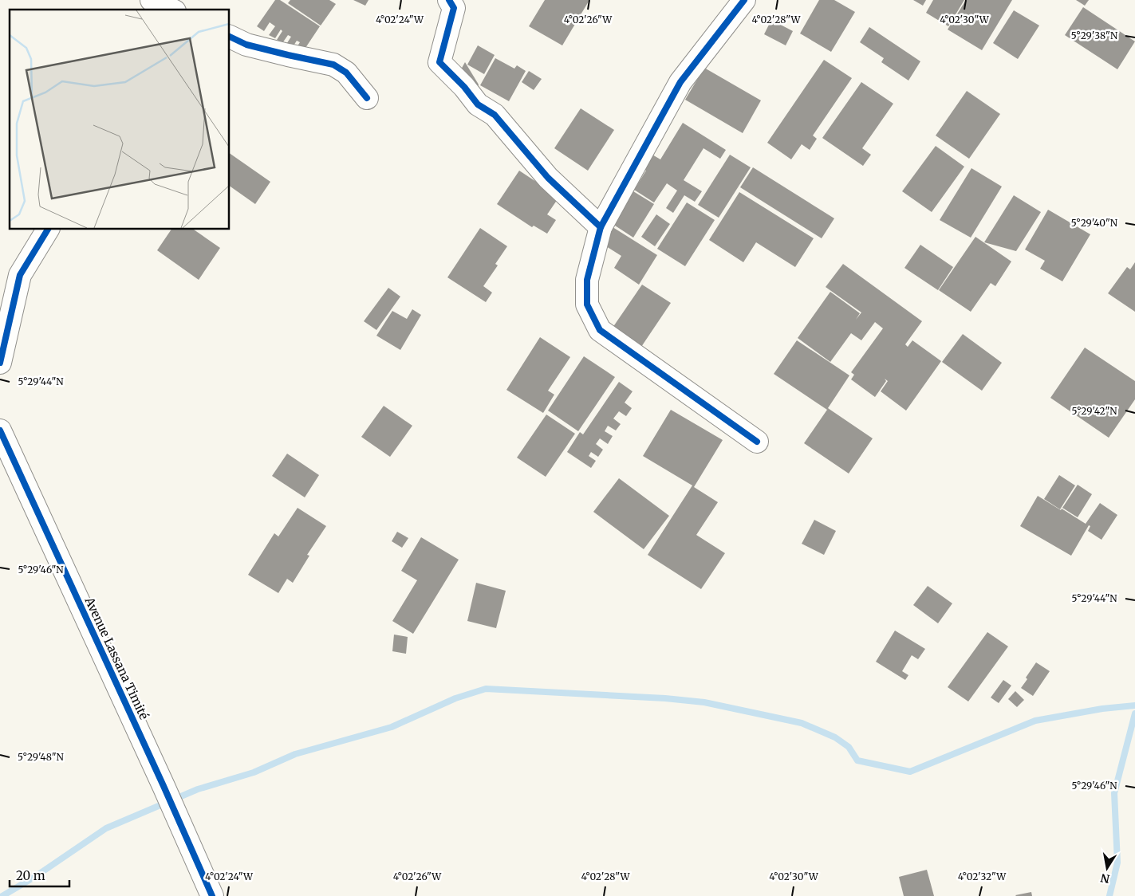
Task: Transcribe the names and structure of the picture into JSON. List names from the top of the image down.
{
  "streets": {
    "street": ["Avenue Lassana Timité"]
  },
  "scale_bar": "20 m",
  "north": "bottom",
  "coordinates": [
    "4°02'24\"W",
    "4°02'26\"W",
    "4°02'28\"W",
    "4°02'30\"W",
    "5°29'38\"N",
    "5°29'40\"N",
    "5°29'44\"N",
    "5°29'42\"N",
    "5°29'46\"N",
    "5°29'48\"N",
    "4°02'32\"W"
  ]
}
